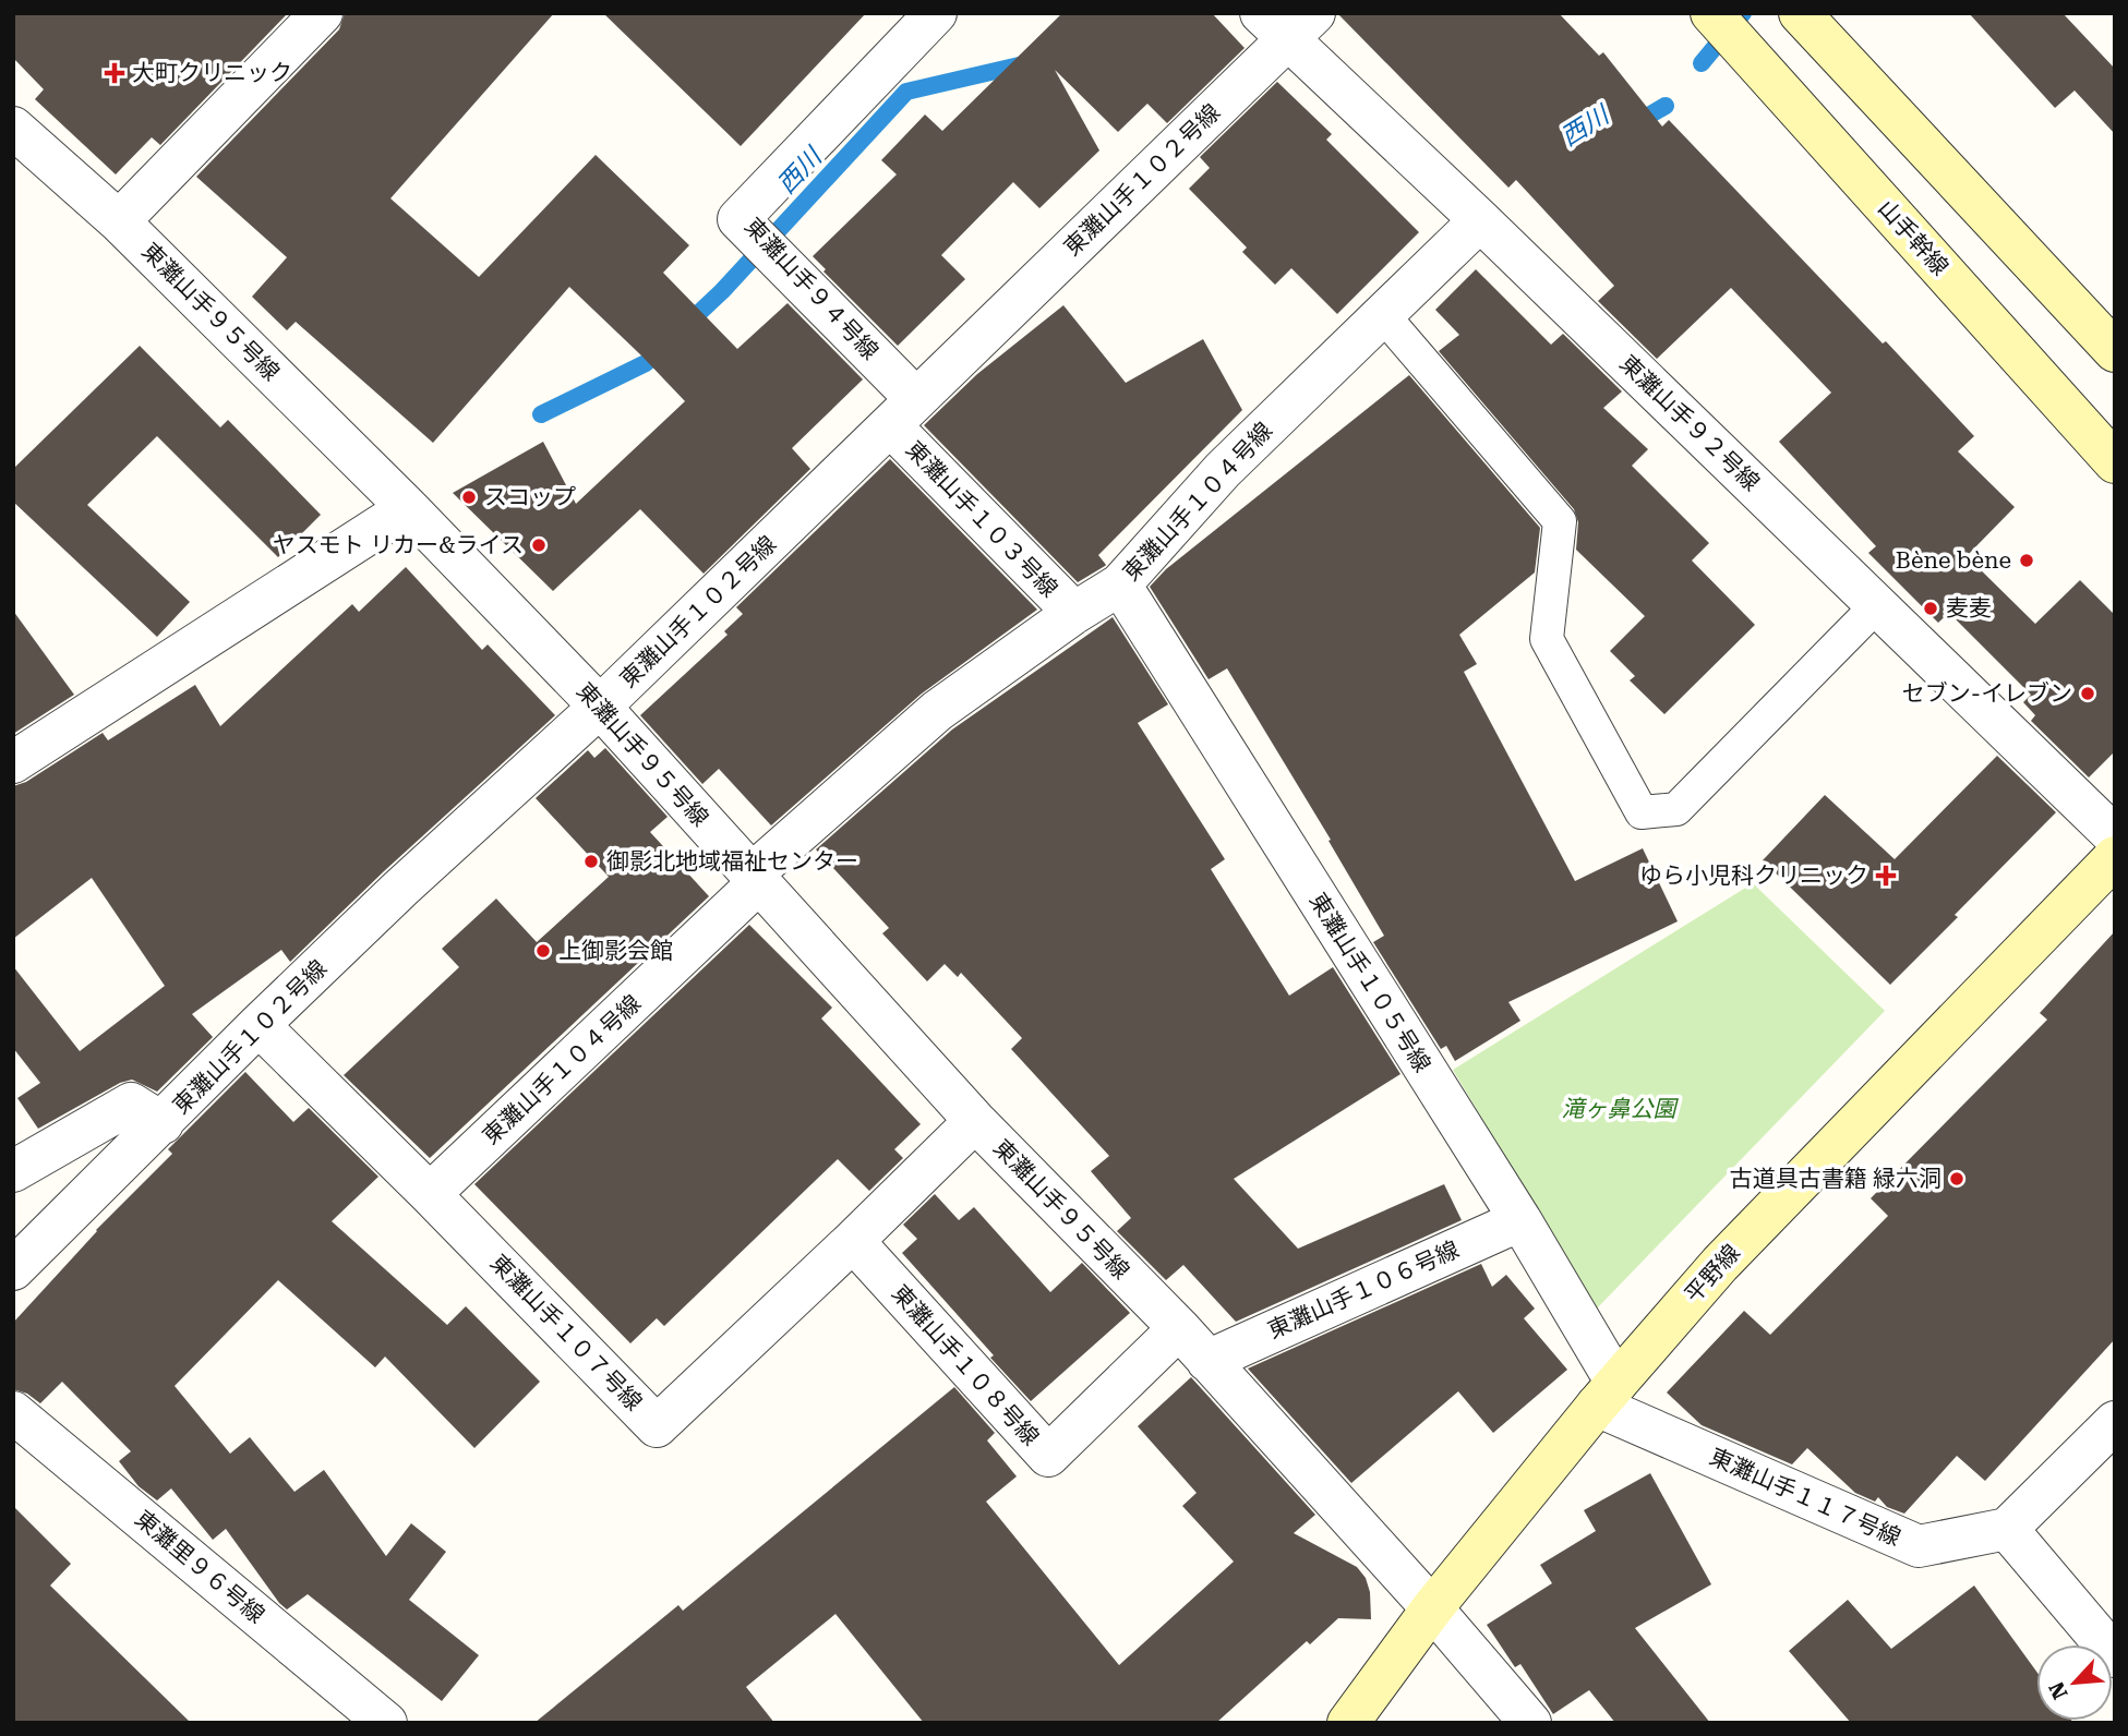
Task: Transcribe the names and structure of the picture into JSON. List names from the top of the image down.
{
  "streets": {
    "street": [
      "東灘山手１０２号線",
      "山手幹線",
      "東灘山手９４号線",
      "東灘山手９５号線",
      "東灘山手９２号線",
      "東灘山手１０４号線",
      "東灘山手１０３号線",
      "東灘山手１０５号線",
      "平野線",
      "東灘山手１０６号線",
      "東灘山手１０７号線",
      "東灘山手１０８号線",
      "東灘山手１１７号線",
      "東灘里９６号線"
    ]
  },
  "crossings": [
    ["東灘山手１０２号線", "東灘山手９４号線"],
    ["東灘山手１０２号線", "東灘山手９５号線"],
    ["東灘山手１０２号線", "東灘山手９２号線"],
    ["東灘山手１０２号線", "東灘山手１０３号線"],
    ["東灘山手１０２号線", "東灘山手１０７号線"],
    ["東灘山手９４号線", "東灘山手１０３号線"],
    ["東灘山手９５号線", "東灘山手１０４号線"],
    ["東灘山手９５号線", "平野線"],
    ["東灘山手９５号線", "東灘山手１０６号線"],
    ["東灘山手９５号線", "東灘山手１０７号線"],
    ["東灘山手９５号線", "東灘山手１０８号線"],
    ["東灘山手９２号線", "東灘山手１０４号線"],
    ["東灘山手１０４号線", "東灘山手１０３号線"],
    ["東灘山手１０４号線", "東灘山手１０５号線"],
    ["東灘山手１０４号線", "東灘山手１０７号線"],
    ["東灘山手１０５号線", "平野線"],
    ["東灘山手１０５号線", "東灘山手１０６号線"],
    ["東灘山手１０５号線", "東灘山手１１７号線"],
    ["平野線", "東灘山手１１７号線"],
    ["東灘山手１０７号線", "東灘山手１０８号線"]
  ],
  "water": ["西川"],
  "parks": ["滝ヶ鼻公園"],
  "places": {
    "health": ["大町クリニック", "ゆら小児科クリニック"],
    "other": [
      "スコップ",
      "ヤスモト リカー&ライス",
      "Bène bène",
      "麦麦",
      "セブン-イレブン",
      "御影北地域福祉センター",
      "上御影会館",
      "古道具古書籍 緑六洞"
    ]
  },
  "north": "bottom left"
}
